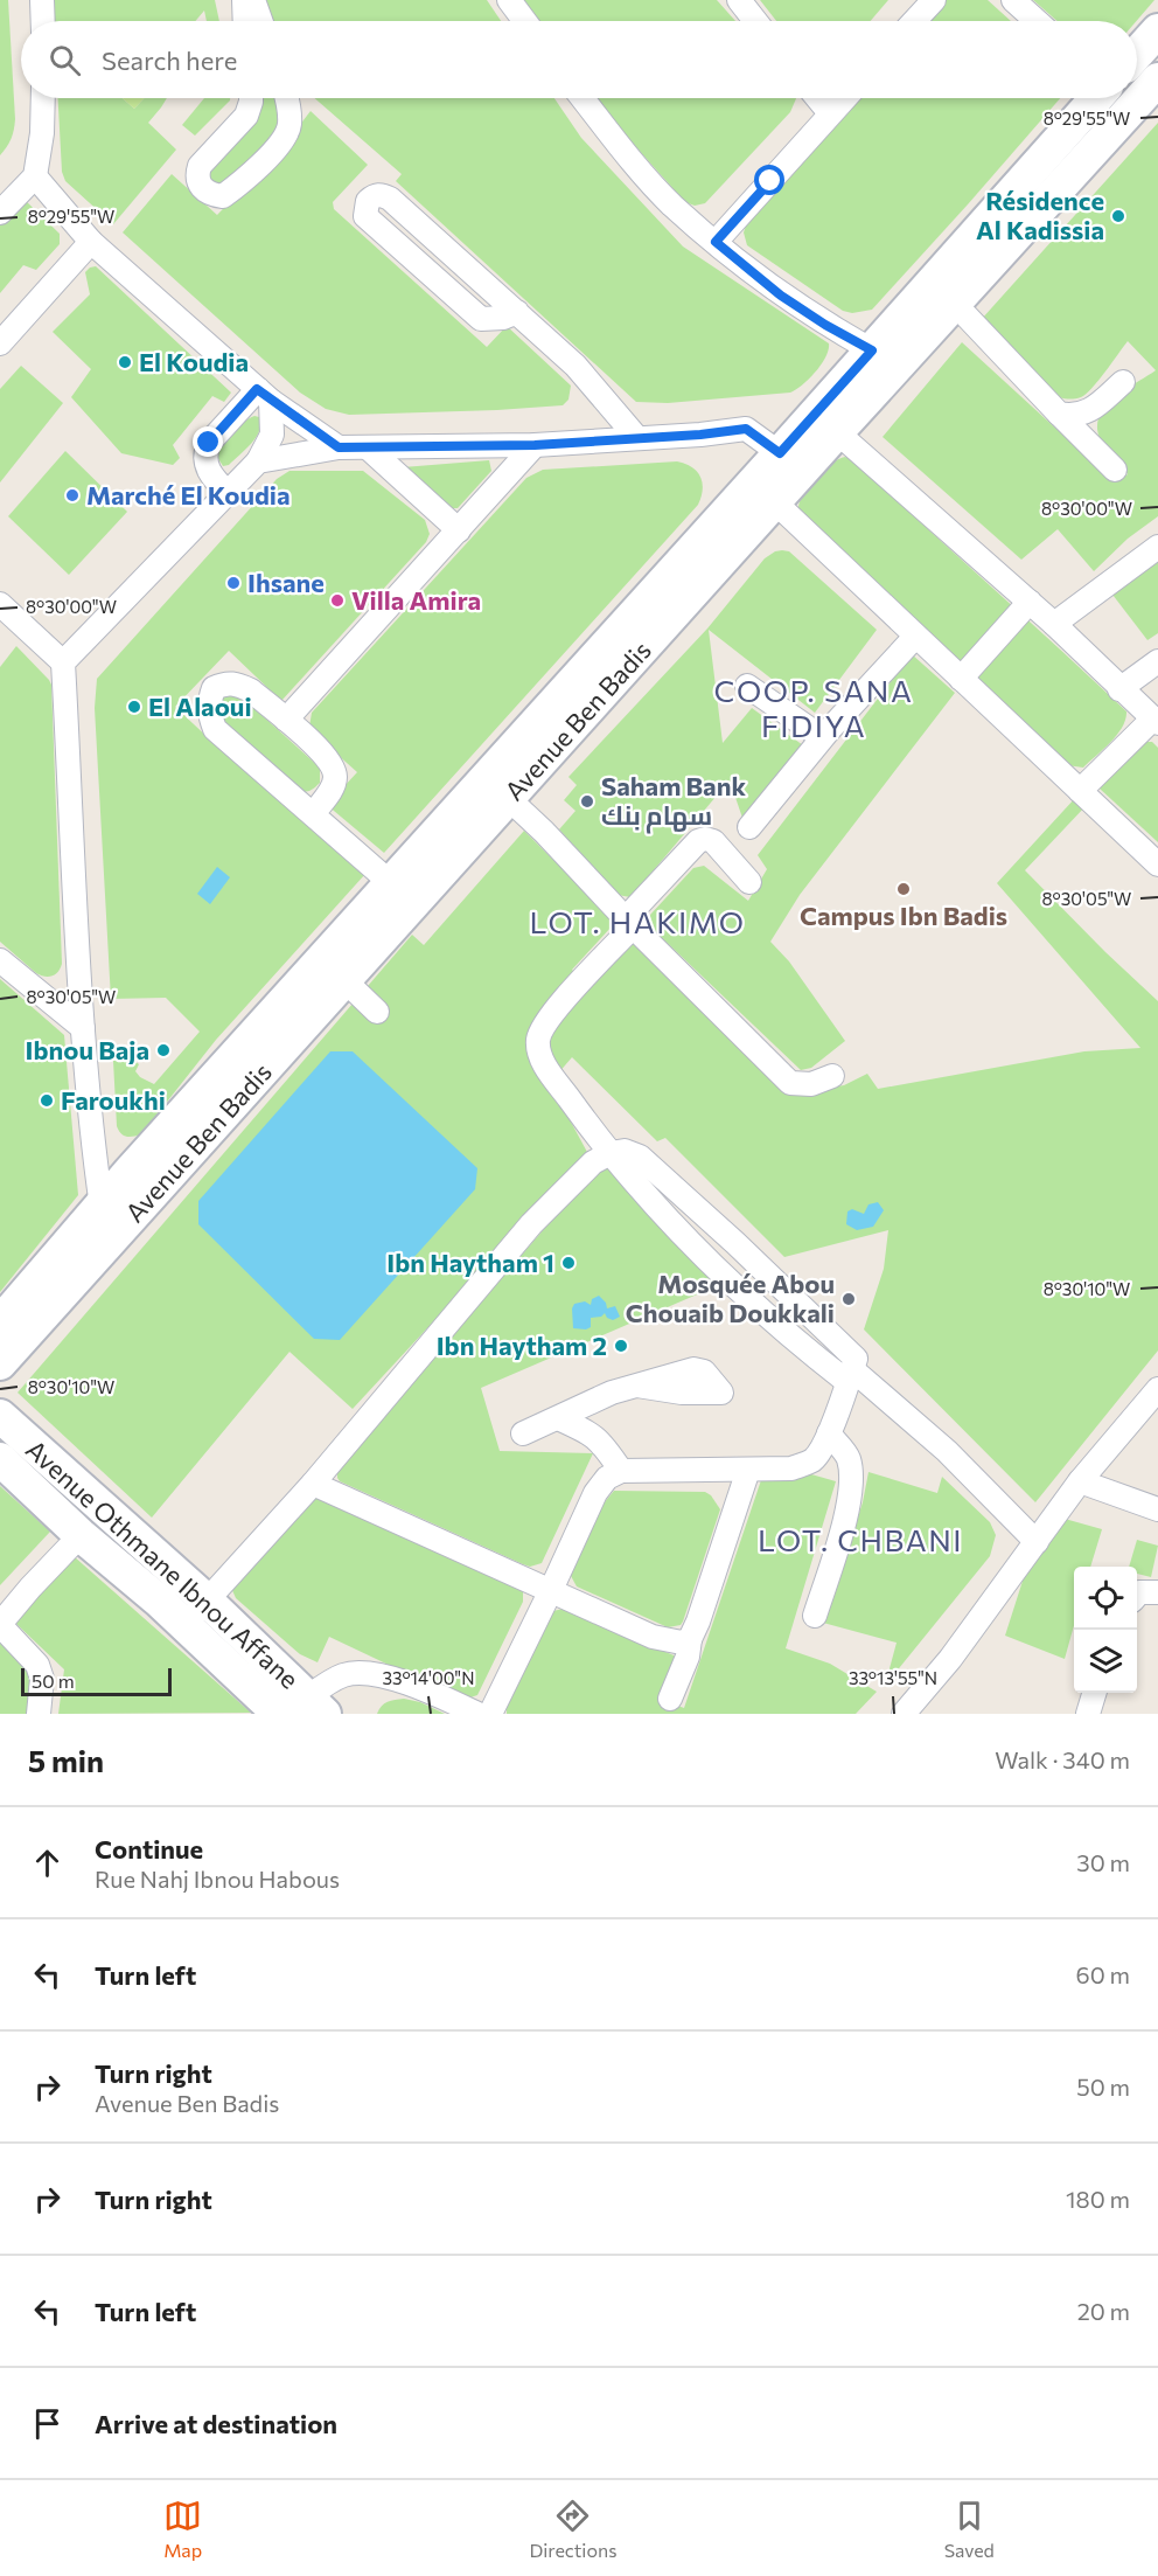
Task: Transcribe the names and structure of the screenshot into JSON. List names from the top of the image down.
{
  "streets": {
    "main road": ["Avenue Ben Badis", "Avenue Othmane Ibnou Affane"]
  },
  "districts": ["COOP. SANA FIDIYA", "LOT. HAKIMO", "LOT. CHBANI"],
  "places": [
    "Résidence Al Kadissia",
    "El Koudia",
    "Marché El Koudia",
    "Ihsane",
    "Villa Amira",
    "El Alaoui",
    "Saham Bank سهام بنك",
    "Campus Ibn Badis",
    "Ibnou Baja",
    "Faroukhi",
    "Ibn Haytham 1",
    "Mosquée Abou Chouaib Doukkali",
    "Ibn Haytham 2"
  ],
  "scale_bar": "50 m",
  "page": {
    "search": "Search here",
    "scale": "50 m",
    "heading": ["5 min", "Walk · 340 m"],
    "list": [
      ["Continue", "Rue Nahj Ibnou Habous", "30 m"],
      ["Turn left", "60 m"],
      ["Turn right", "Avenue Ben Badis", "50 m"],
      ["Turn right", "180 m"],
      ["Turn left", "20 m"],
      "Arrive at destination"
    ],
    "nav": ["Map", "Directions", "Saved"]
  },
  "coordinates": [
    "8°29'55\"W",
    "8°30'00\"W",
    "8°30'05\"W",
    "8°30'10\"W",
    "33°14'00\"N",
    "33°13'55\"N"
  ]
}
